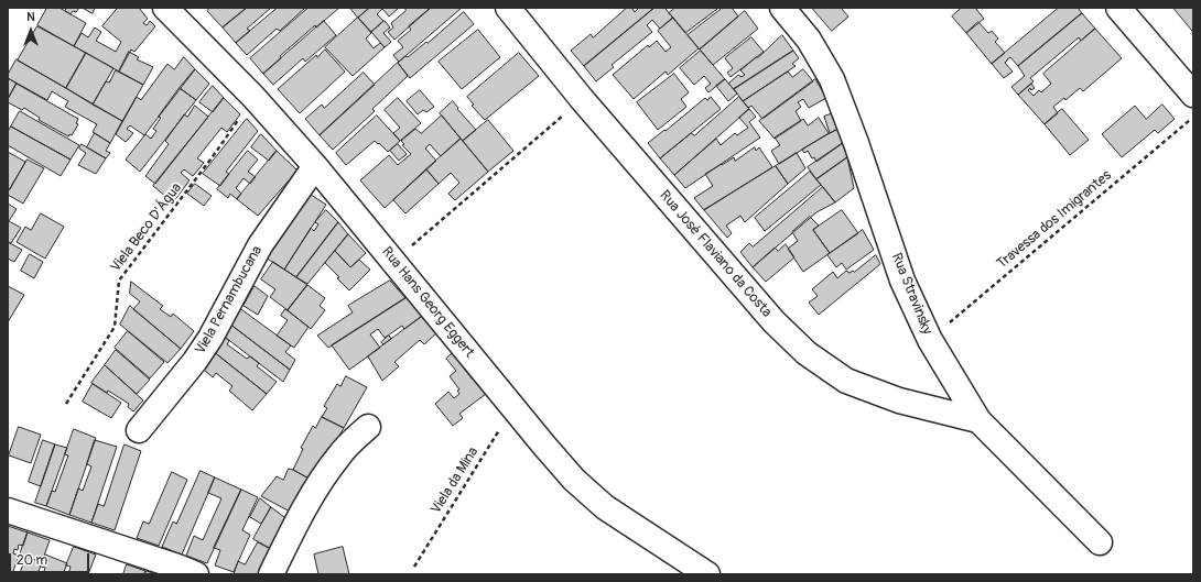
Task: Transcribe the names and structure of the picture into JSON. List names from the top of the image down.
{
  "streets": {
    "street": [
      "Rua José Flaviano da Costa",
      "Rua Stravinsky",
      "Viela Pernambucana",
      "Rua Hans Georg Eggert"
    ],
    "path": ["Travessa dos Imigrantes", "Viela Beco D'Água", "Viela da Mina"]
  },
  "crossings": [
    ["Travessa dos Imigrantes", "Rua Stravinsky"],
    ["Viela Beco D'Água", "Rua Hans Georg Eggert"],
    ["Rua José Flaviano da Costa", "Rua Stravinsky"],
    ["Viela Pernambucana", "Rua Hans Georg Eggert"],
    ["Rua Hans Georg Eggert", "Viela da Mina"]
  ],
  "scale_bar": "20 m",
  "north": "top"
}
